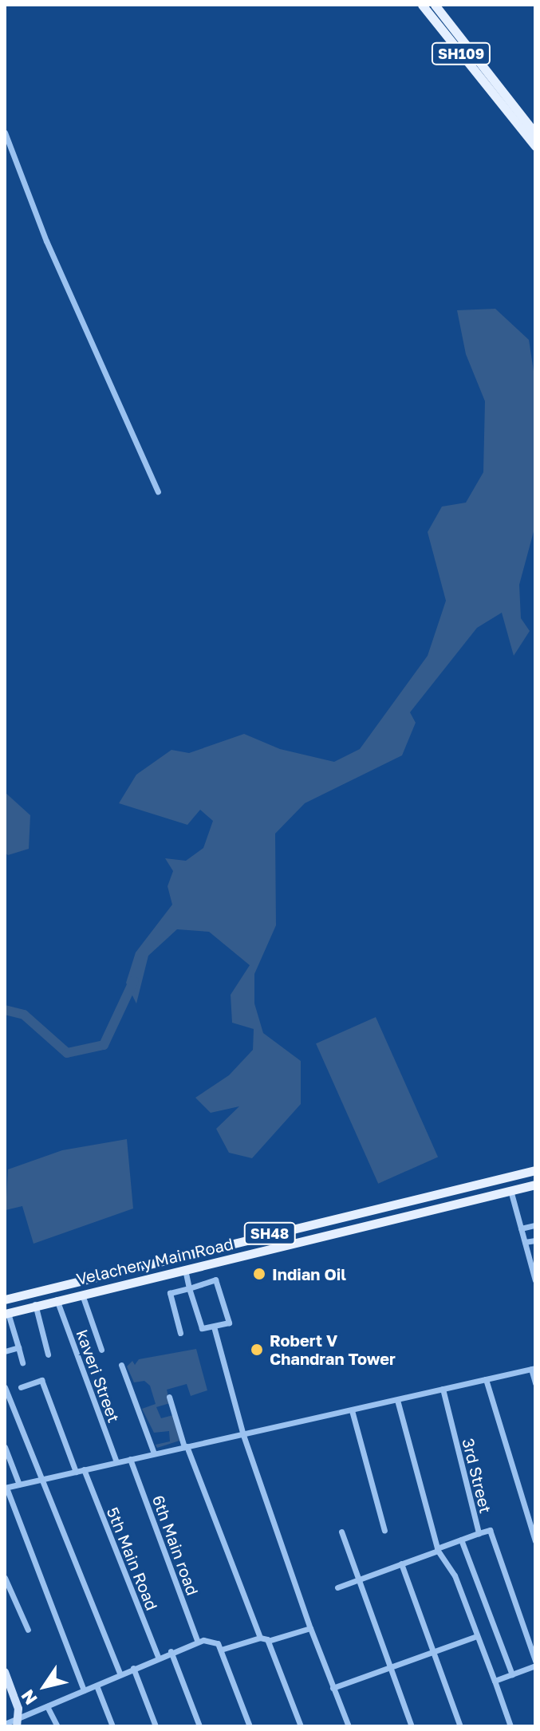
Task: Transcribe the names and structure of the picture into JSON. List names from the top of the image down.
{
  "streets": {
    "main road": ["SH109", "SH48", "Velachery Main Road"],
    "street": [
      "kaveri Street",
      "3rd Street",
      "6th Main road",
      "5th Main Road"
    ]
  },
  "crossings": [
    ["Velachery Main Road", "kaveri Street"]
  ],
  "places": ["Indian Oil", "Robert V Chandran Tower"],
  "north": "bottom left"
}
